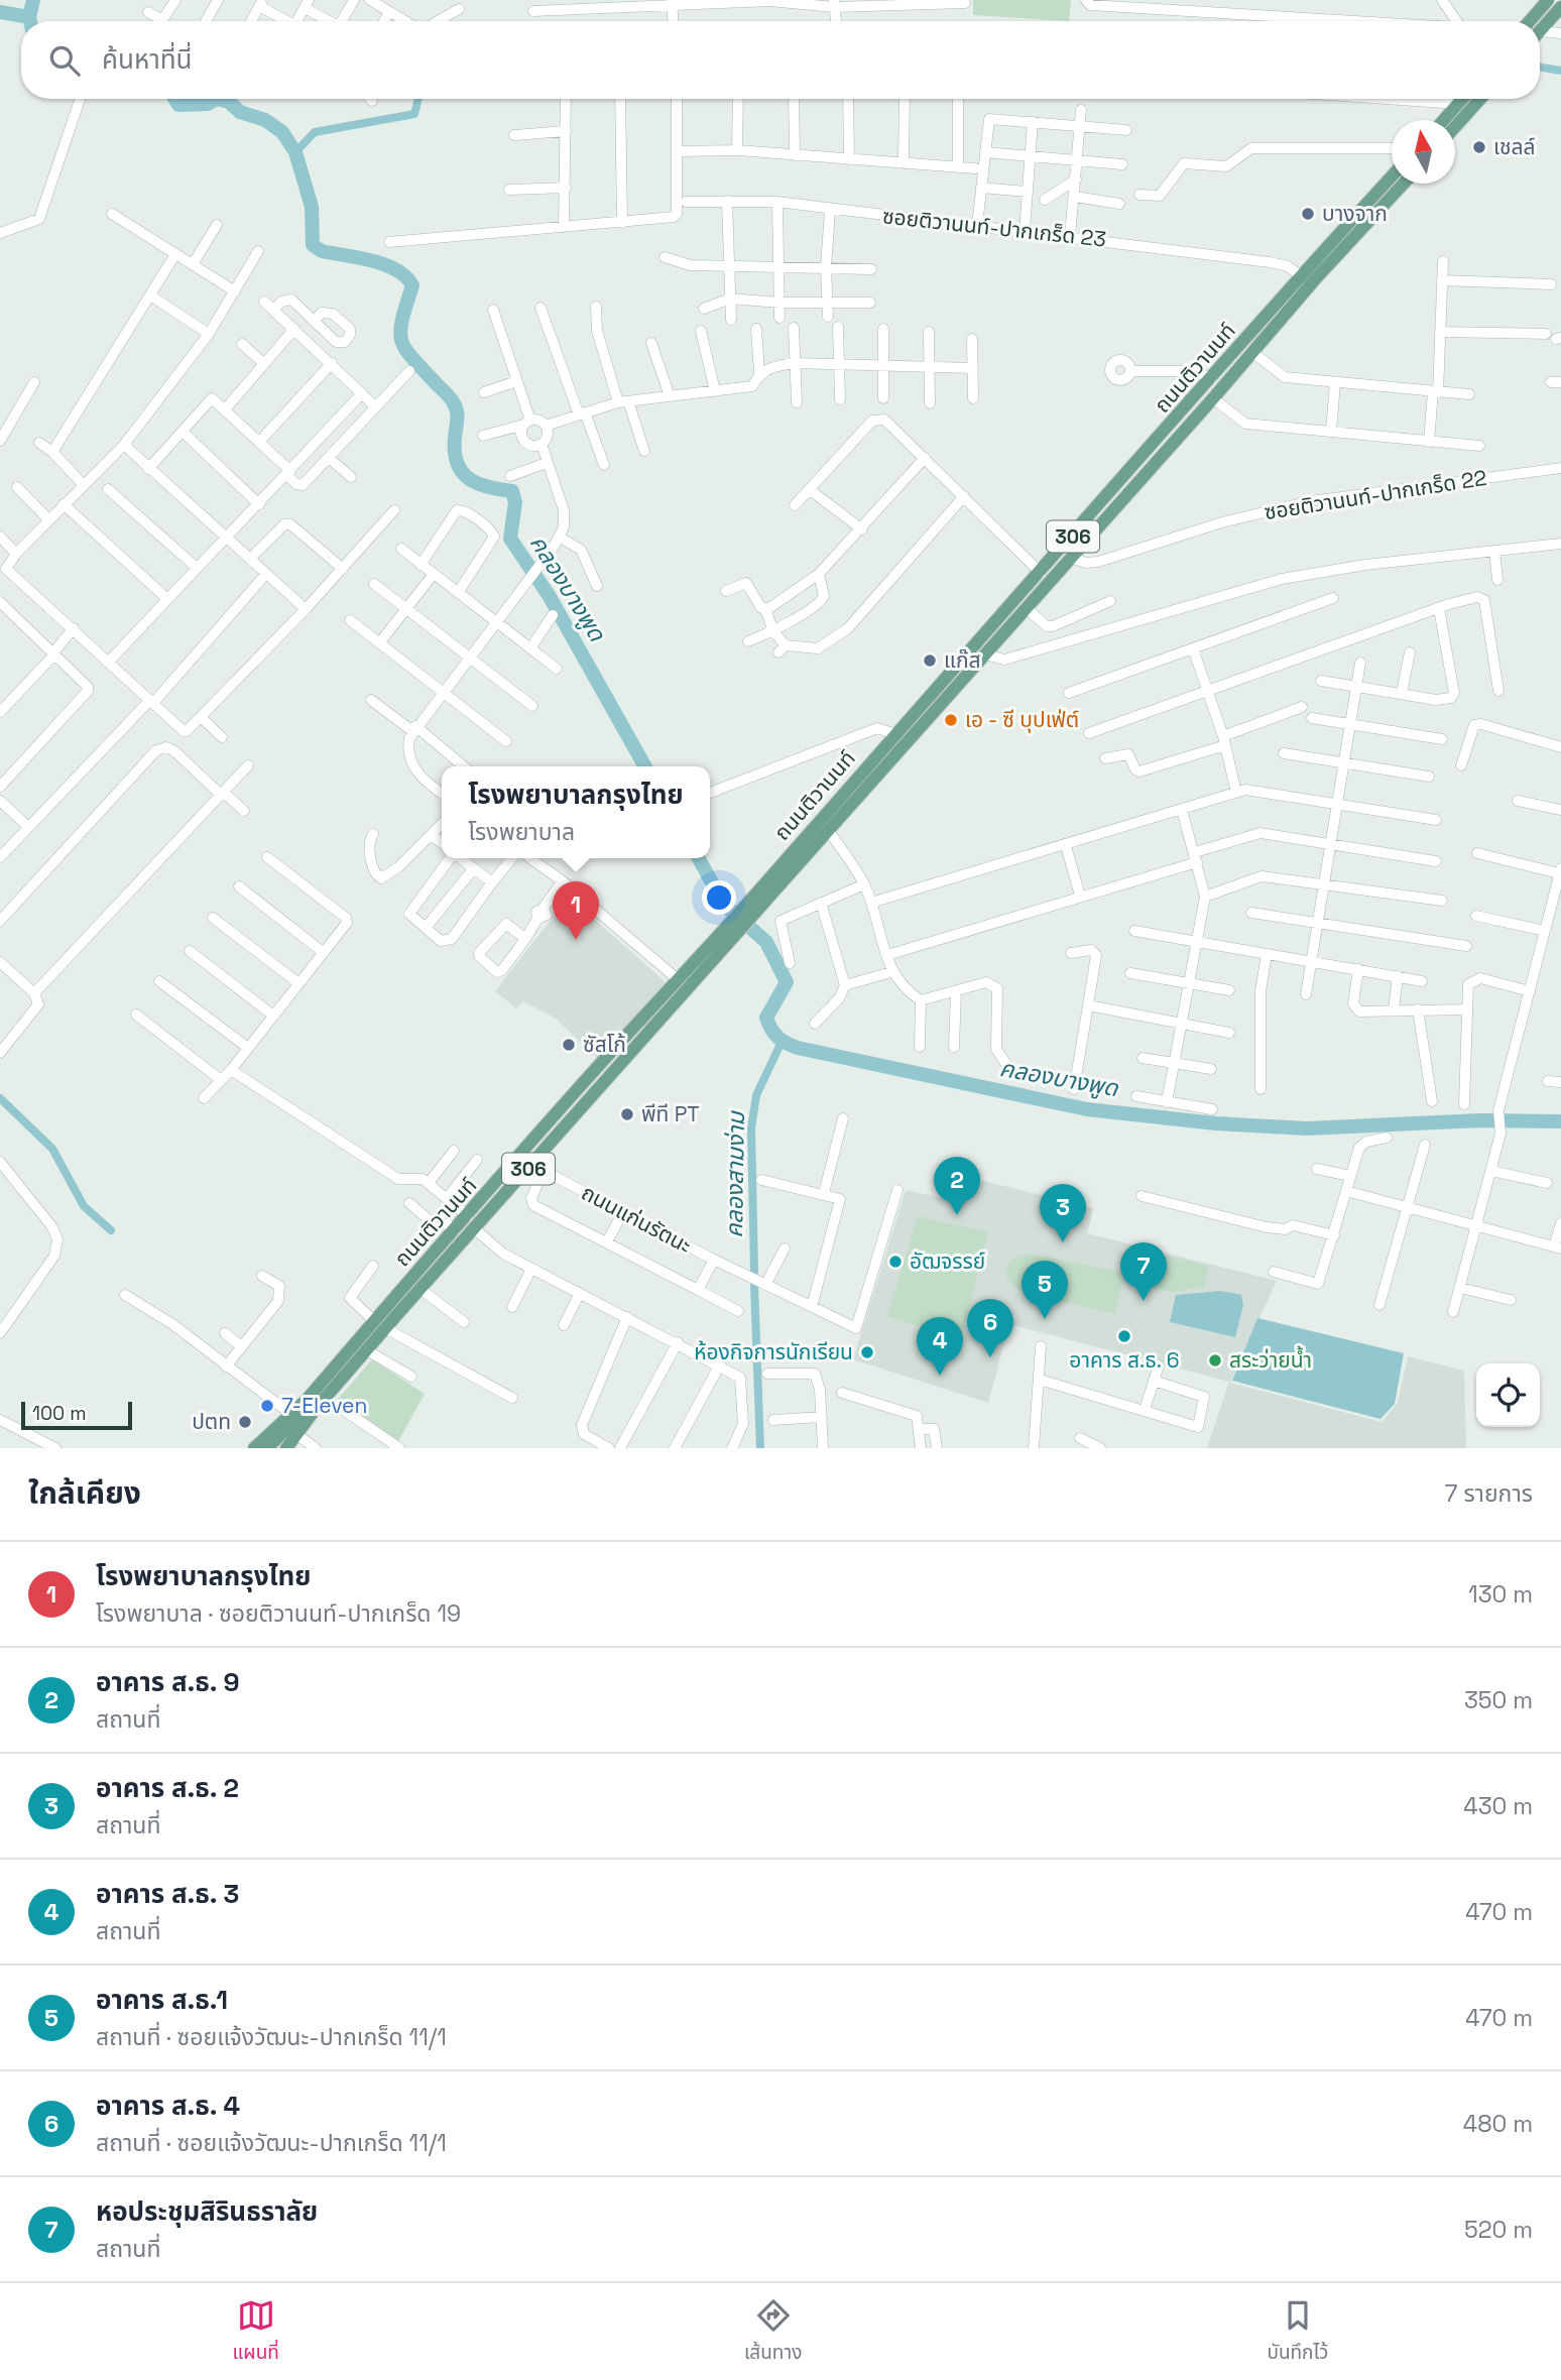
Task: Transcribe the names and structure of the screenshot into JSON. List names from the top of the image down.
{
  "streets": {
    "main road": ["ถนนติวานนท์", "306"],
    "street": ["ซอยติวานนท์-ปากเกร็ด 23", "ซอยติวานนท์-ปากเกร็ด 22", "ถนนแก่นรัตนะ"]
  },
  "crossings": [
    ["ซอยติวานนท์-ปากเกร็ด 23", "ถนนติวานนท์"],
    ["ถนนติวานนท์", "ซอยติวานนท์-ปากเกร็ด 22"],
    ["ถนนติวานนท์", "306"],
    ["ถนนติวานนท์", "ถนนแก่นรัตนะ"]
  ],
  "water": ["คลองบางพูด", "คลองสามง่าม"],
  "places": [
    "เชลล์",
    "บางจาก",
    "แก๊ส",
    "เอ - ซี บุปเฟ่ต์",
    "ซัสโก้",
    "พีที PT",
    "อัฒจรรย์",
    "อาคาร ส.ธ. 6",
    "ห้องกิจการนักเรียน",
    "สระว่ายน้ำ",
    "7-Eleven",
    "ปตท"
  ],
  "scale_bar": "100 m",
  "north": "top",
  "page": {
    "search": "ค้นหาที่นี่",
    "popup": ["โรงพยาบาลกรุงไทย", "โรงพยาบาล"],
    "pins": [
      "1",
      "2",
      "3",
      "7",
      "5",
      "6",
      "4"
    ],
    "scale": "100 m",
    "heading": ["ใกล้เคียง", "7 รายการ"],
    "list": [
      {
        "mark": "1",
        "name": "โรงพยาบาลกรุงไทย",
        "note": "โรงพยาบาล · ซอยติวานนท์-ปากเกร็ด 19",
        "value": "130 m"
      },
      {
        "mark": "2",
        "name": "อาคาร ส.ธ. 9",
        "note": "สถานที่",
        "value": "350 m"
      },
      {
        "mark": "3",
        "name": "อาคาร ส.ธ. 2",
        "note": "สถานที่",
        "value": "430 m"
      },
      {
        "mark": "4",
        "name": "อาคาร ส.ธ. 3",
        "note": "สถานที่",
        "value": "470 m"
      },
      {
        "mark": "5",
        "name": "อาคาร ส.ธ.1",
        "note": "สถานที่ · ซอยแจ้งวัฒนะ-ปากเกร็ด 11/1",
        "value": "470 m"
      },
      {
        "mark": "6",
        "name": "อาคาร ส.ธ. 4",
        "note": "สถานที่ · ซอยแจ้งวัฒนะ-ปากเกร็ด 11/1",
        "value": "480 m"
      },
      {
        "mark": "7",
        "name": "หอประชุมสิรินธราลัย",
        "note": "สถานที่",
        "value": "520 m"
      }
    ],
    "nav": ["แผนที่", "เส้นทาง", "บันทึกไว้"]
  }
}
